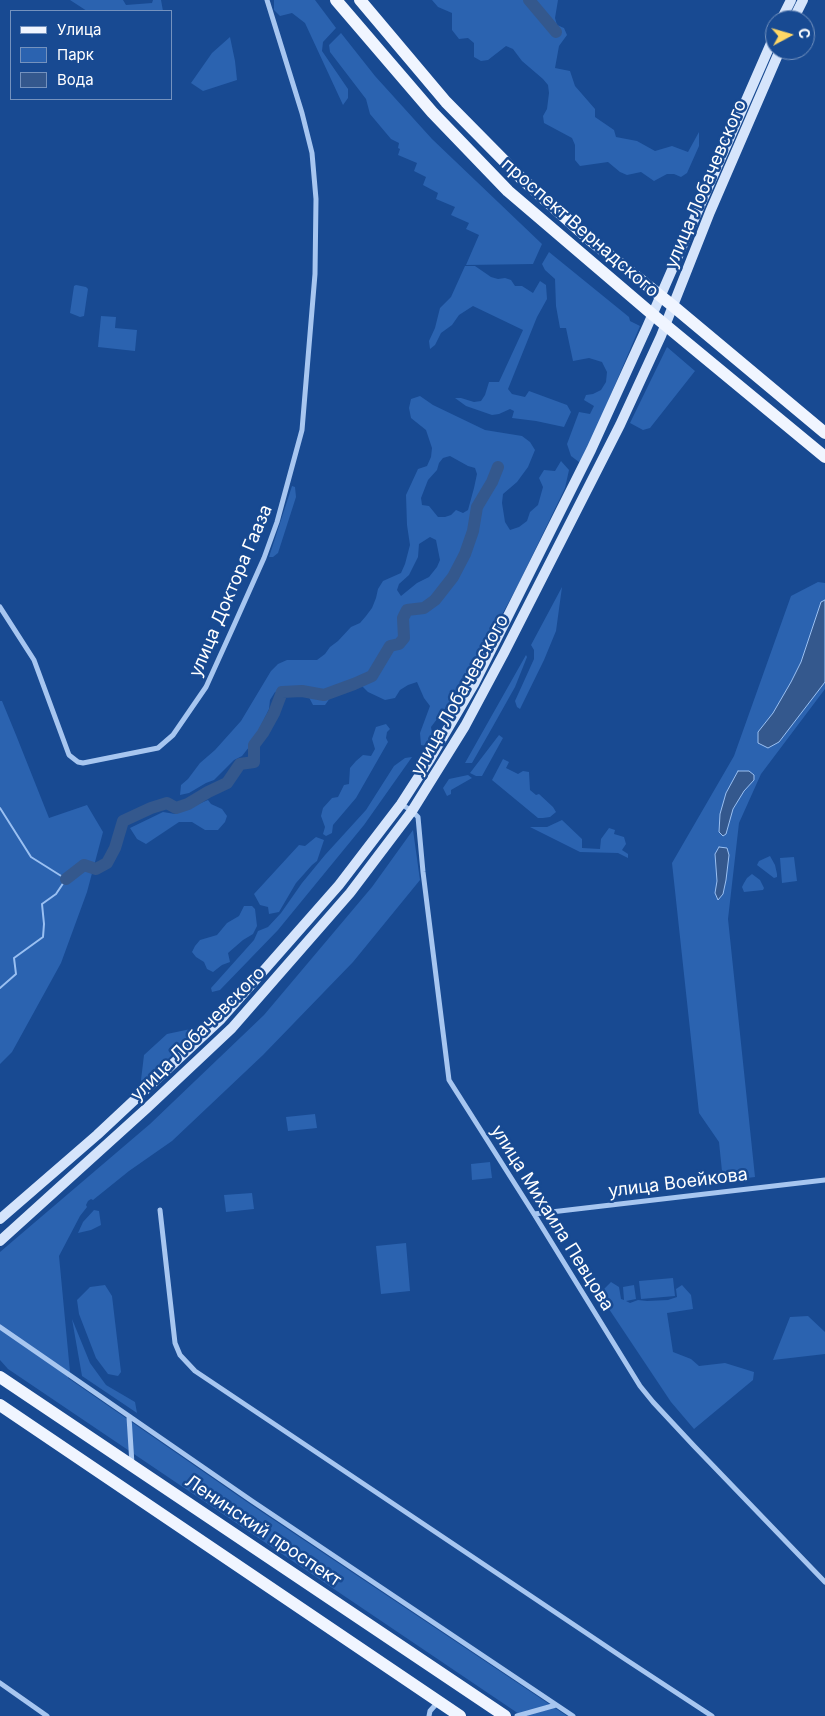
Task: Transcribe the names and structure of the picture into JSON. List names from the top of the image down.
{
  "streets": {
    "main road": ["улица Лобачевского", "проспект Вернадского", "Ленинский проспект"],
    "street": ["улица Доктора Гааза", "улица Воейкова", "улица Михаила Певцова"]
  },
  "crossings": [
    ["улица Лобачевского", "проспект Вернадского"],
    ["улица Лобачевского", "улица Михаила Певцова"],
    ["улица Воейкова", "улица Михаила Певцова"]
  ],
  "legend": ["Улица", "Парк", "Вода"],
  "north": "right"
}
